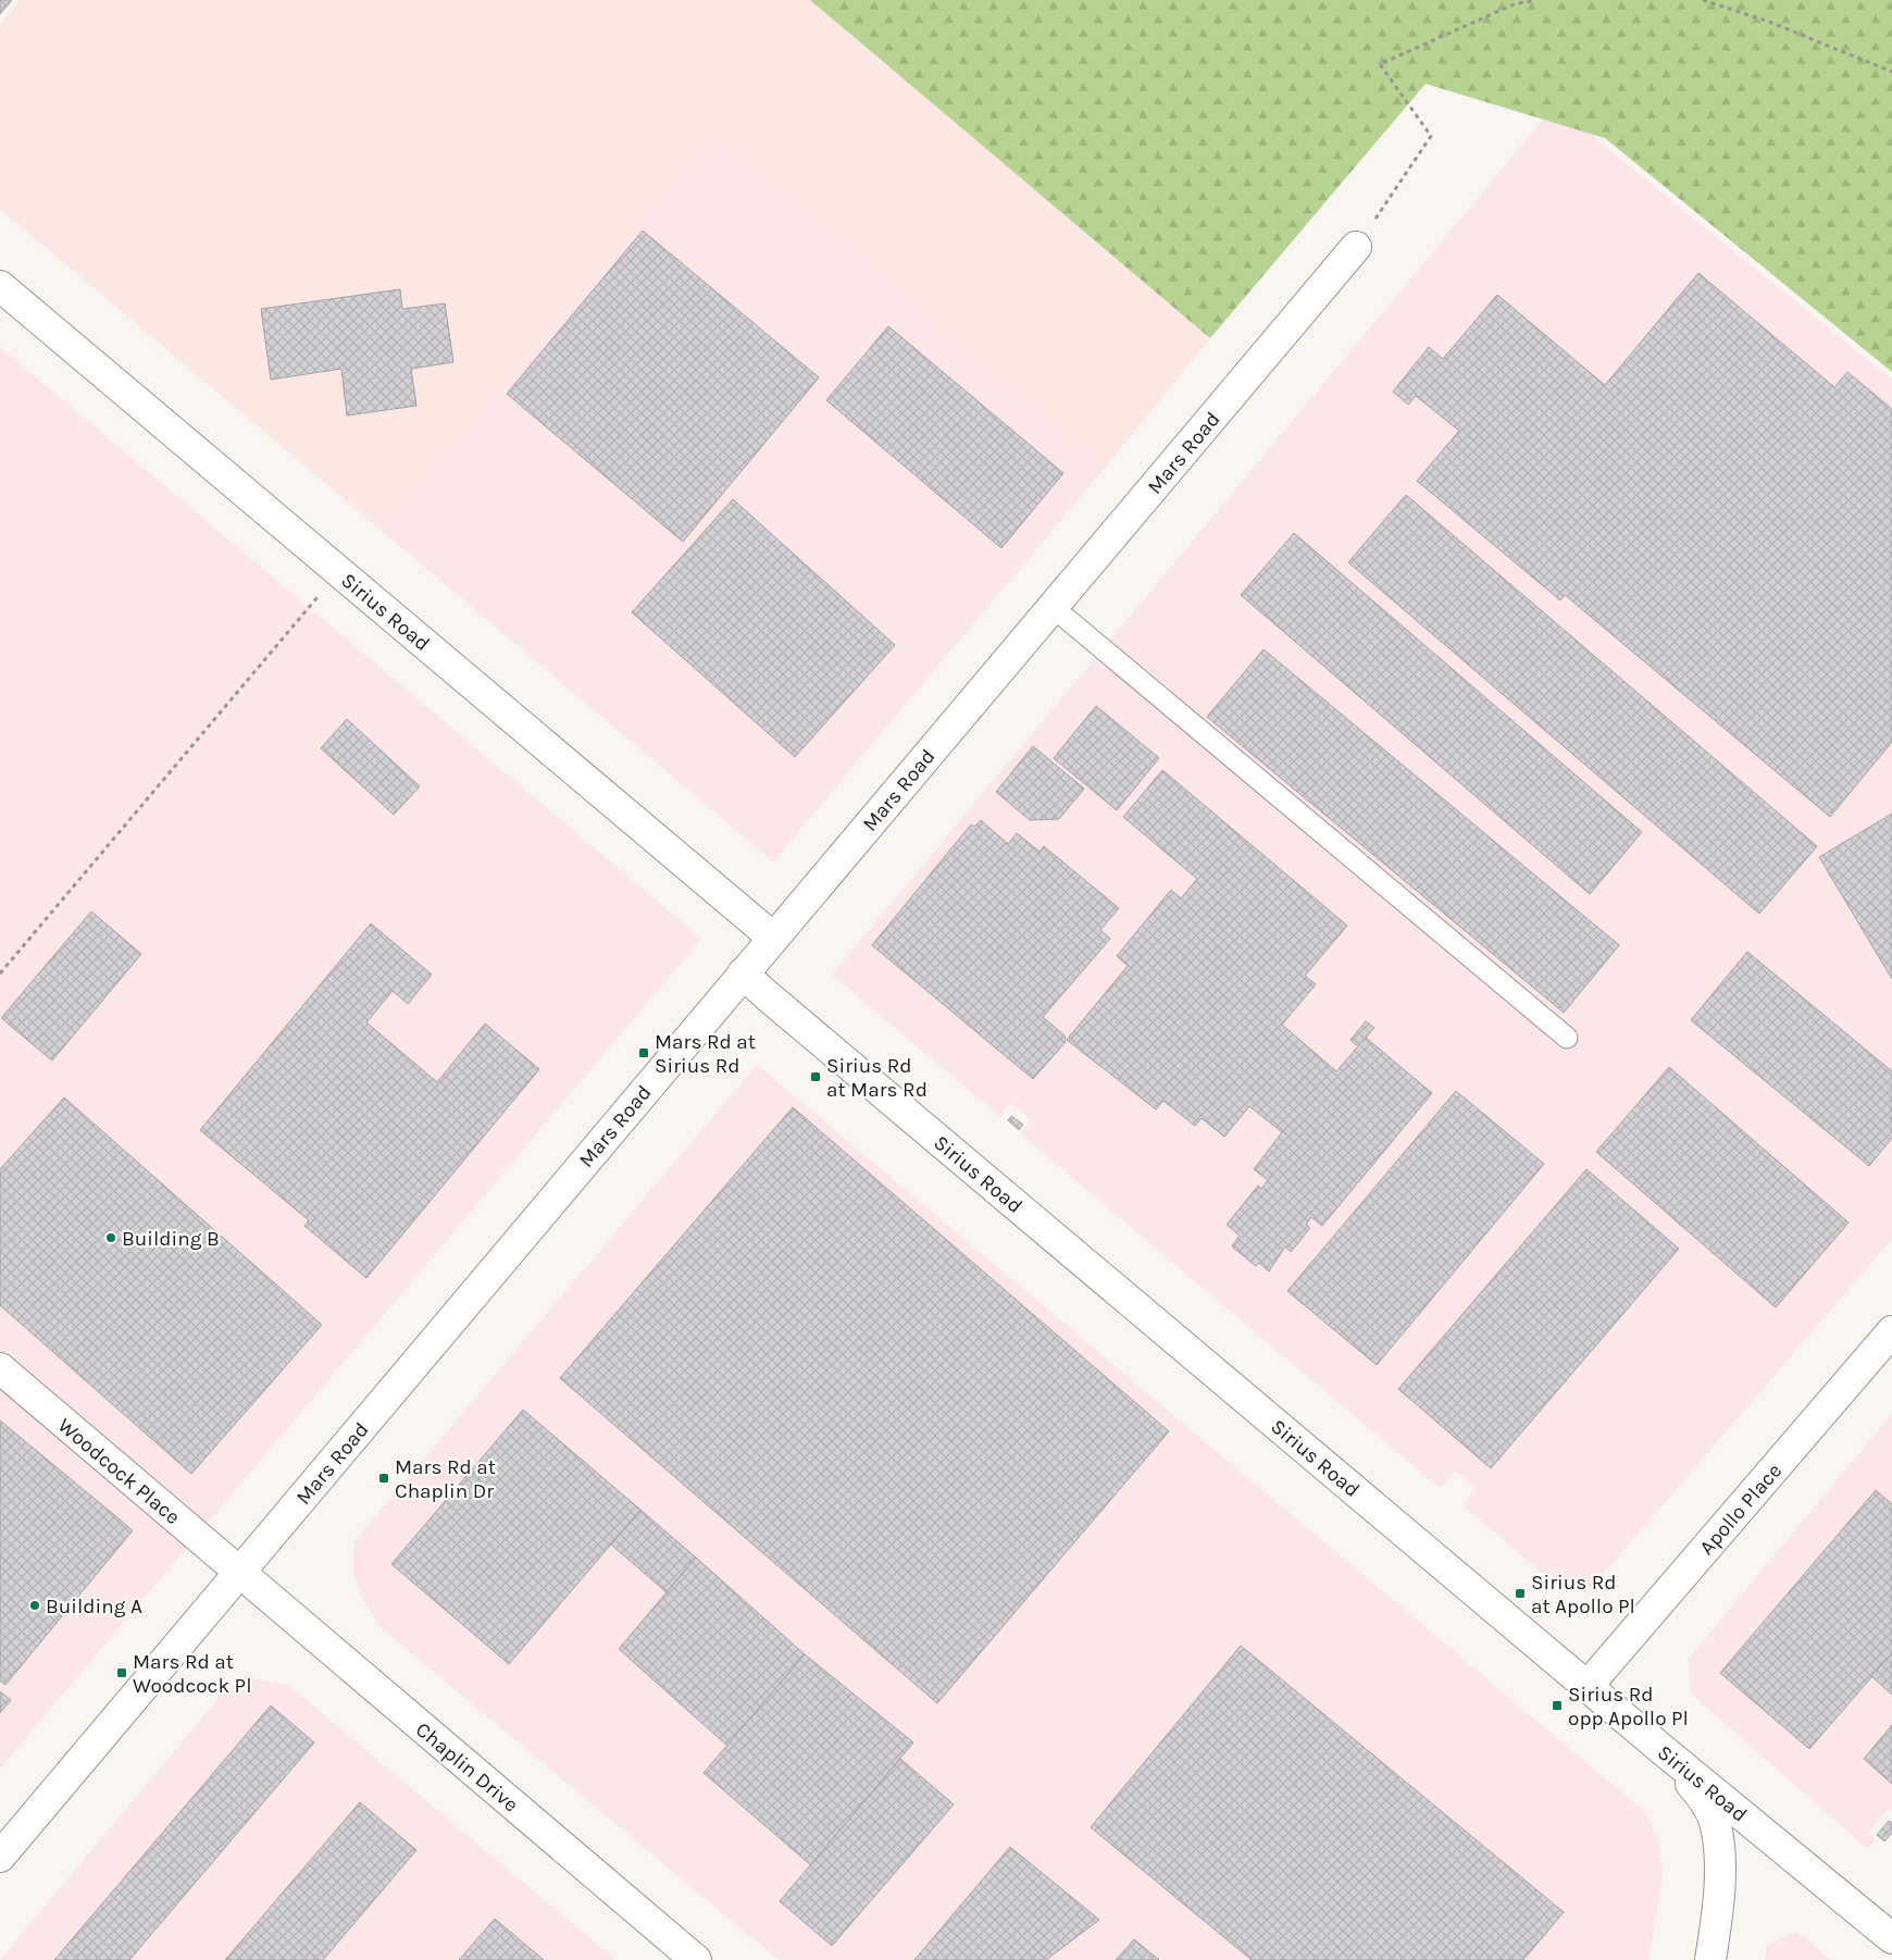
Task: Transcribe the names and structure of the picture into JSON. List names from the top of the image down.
{
  "streets": {
    "street": [
      "Mars Road",
      "Sirius Road",
      "Woodcock Place",
      "Apollo Place",
      "Chaplin Drive"
    ]
  },
  "crossings": [
    ["Mars Road", "Sirius Road"],
    ["Mars Road", "Woodcock Place"],
    ["Mars Road", "Chaplin Drive"],
    ["Sirius Road", "Apollo Place"],
    ["Woodcock Place", "Chaplin Drive"]
  ],
  "places": {
    "transit": [
      "Mars Rd at Sirius Rd",
      "Sirius Rd at Mars Rd",
      "Mars Rd at Chaplin Dr",
      "Sirius Rd at Apollo Pl",
      "Mars Rd at Woodcock Pl",
      "Sirius Rd opp Apollo Pl"
    ],
    "other": ["Building B", "Building A"]
  }
}
